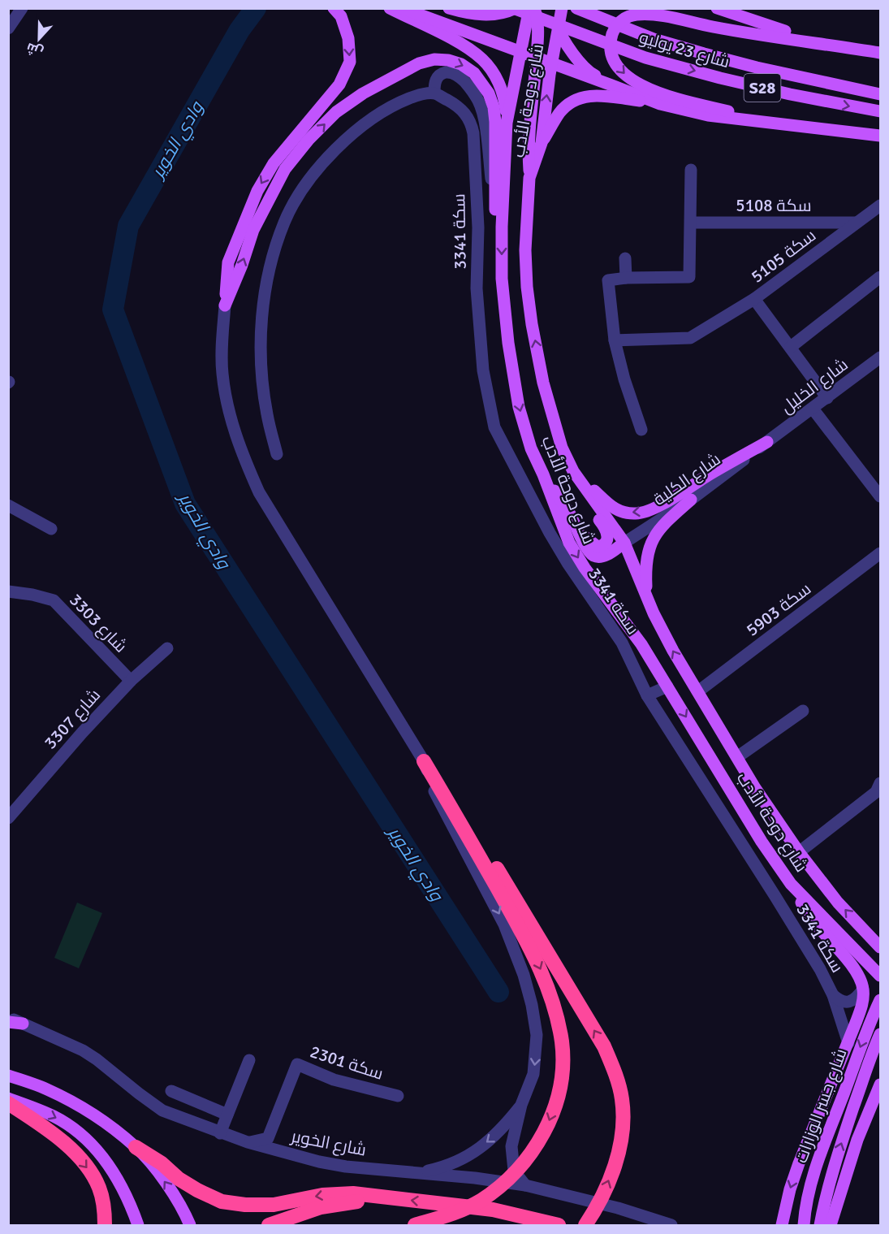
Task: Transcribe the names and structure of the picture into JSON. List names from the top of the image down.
{
  "streets": {
    "main road": [
      "شارع 23 يوليو",
      "S28",
      "شارع دوحة الأدب",
      "شارع جسر الوزارات"
    ],
    "street": [
      "سكة 5108",
      "سكة 3341",
      "سكة 5105",
      "شارع الخليل",
      "شارع الكلية",
      "سكة 5903",
      "3303 شارع",
      "3307 شارع",
      "سكة 2301",
      "شارع الخوير"
    ]
  },
  "crossings": [
    ["شارع دوحة الأدب", "شارع الكلية"],
    ["شارع دوحة الأدب", "سكة 5903"],
    ["سكة 5108", "سكة 5105"],
    ["سكة 5105", "شارع الخليل"],
    ["شارع الخليل", "شارع الكلية"],
    ["3303 شارع", "3307 شارع"],
    ["سكة 2301", "شارع الخوير"]
  ],
  "water": ["وادي الخوير"],
  "north": "bottom"
}
